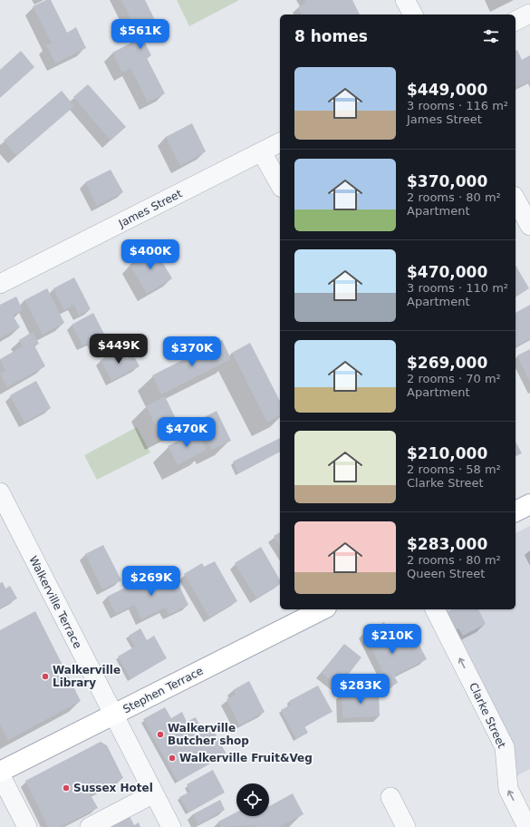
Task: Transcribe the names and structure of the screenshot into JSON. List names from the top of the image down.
{
  "streets": {
    "main road": ["Stephen Terrace"],
    "street": ["James Street", "Walkerville Terrace", "Clarke Street"]
  },
  "crossings": [
    ["Walkerville Terrace", "Stephen Terrace"]
  ],
  "one_way": ["Clarke Street"],
  "places": [
    "Walkerville Library",
    "Walkerville Butcher shop",
    "Walkerville Fruit&Veg",
    "Sussex Hotel"
  ],
  "page": {
    "heading": "8 homes",
    "price": [
      "$561K",
      "$400K",
      "$449K",
      "$370K",
      "$470K",
      "$269K",
      "$210K",
      "$283K"
    ],
    "list": [
      {
        "name": "$449,000",
        "note": "3 rooms · 116 m² · James Street"
      },
      {
        "name": "$370,000",
        "note": "2 rooms · 80 m² · Apartment"
      },
      {
        "name": "$470,000",
        "note": "3 rooms · 110 m² · Apartment"
      },
      {
        "name": "$269,000",
        "note": "2 rooms · 70 m² · Apartment"
      },
      {
        "name": "$210,000",
        "note": "2 rooms · 58 m² · Clarke Street"
      },
      {
        "name": "$283,000",
        "note": "2 rooms · 80 m² · Queen Street"
      }
    ]
  }
}
